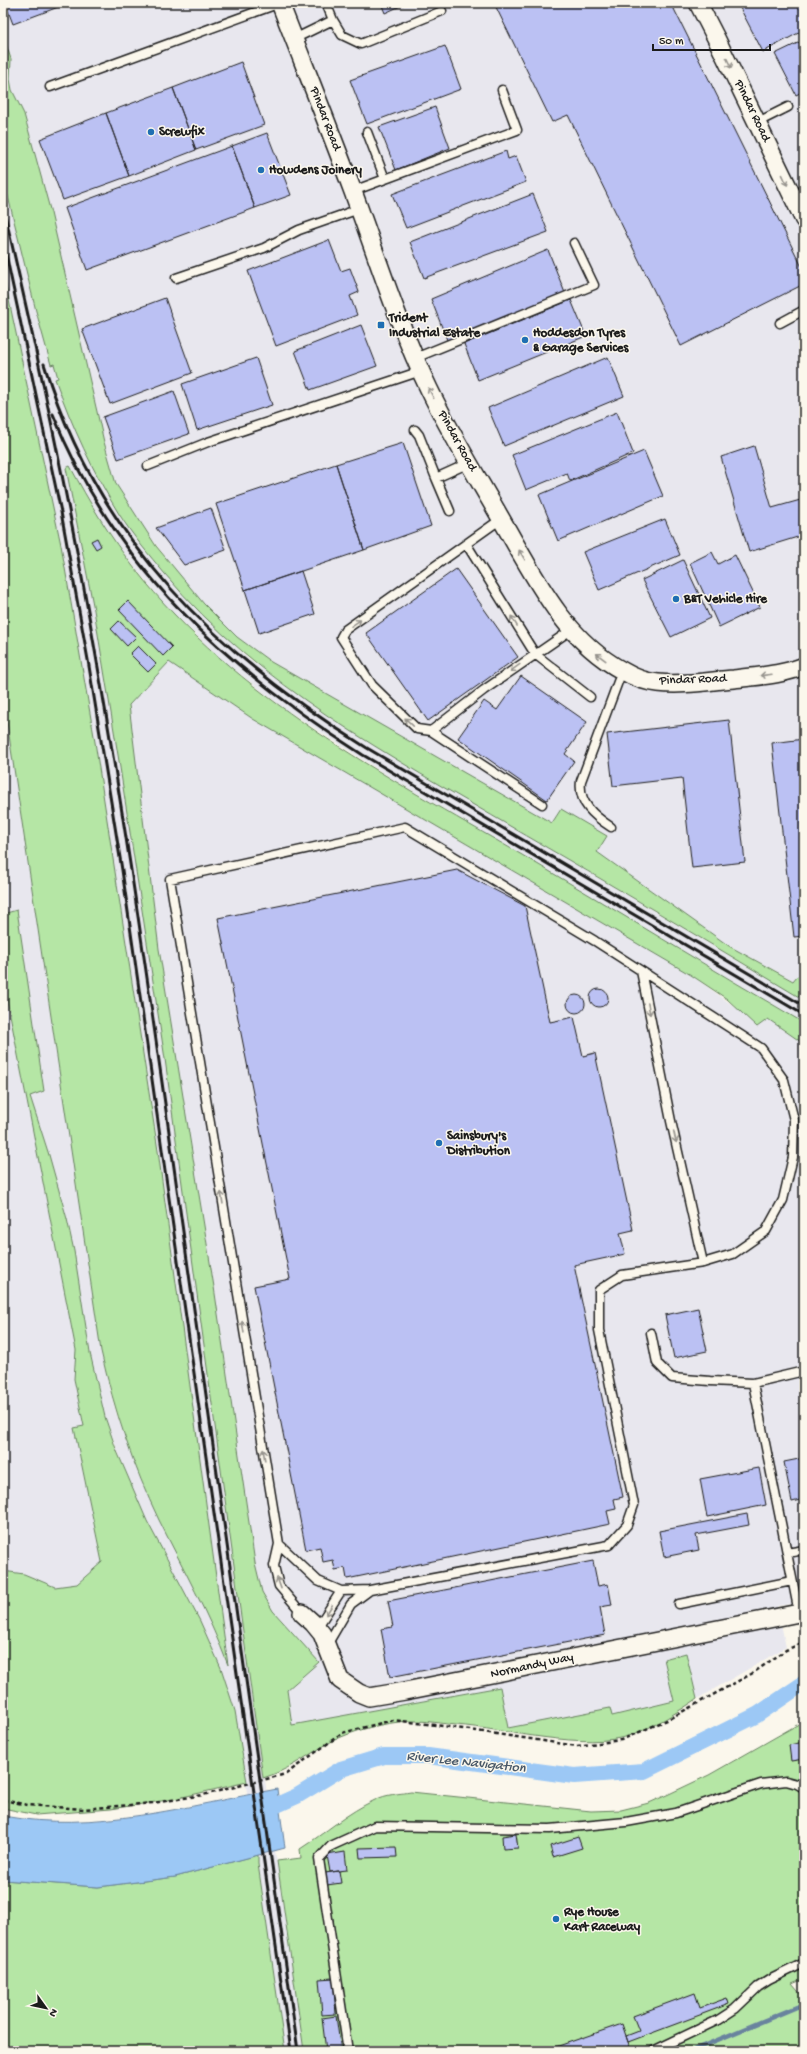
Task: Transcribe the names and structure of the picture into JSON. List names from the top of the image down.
{
  "streets": {
    "street": ["Pindar Road", "Normandy Way"]
  },
  "water": ["River Lee Navigation"],
  "places": {
    "other": [
      "Screwfix",
      "Howdens Joinery",
      "Hoddesdon Tyres & Garage Services",
      "B&T Vehicle Hire",
      "Sainsbury's Distribution",
      "Rye House Kart Raceway"
    ],
    "transit": ["Trident Industrial Estate"]
  },
  "scale_bar": "50 m",
  "north": "bottom right"
}
